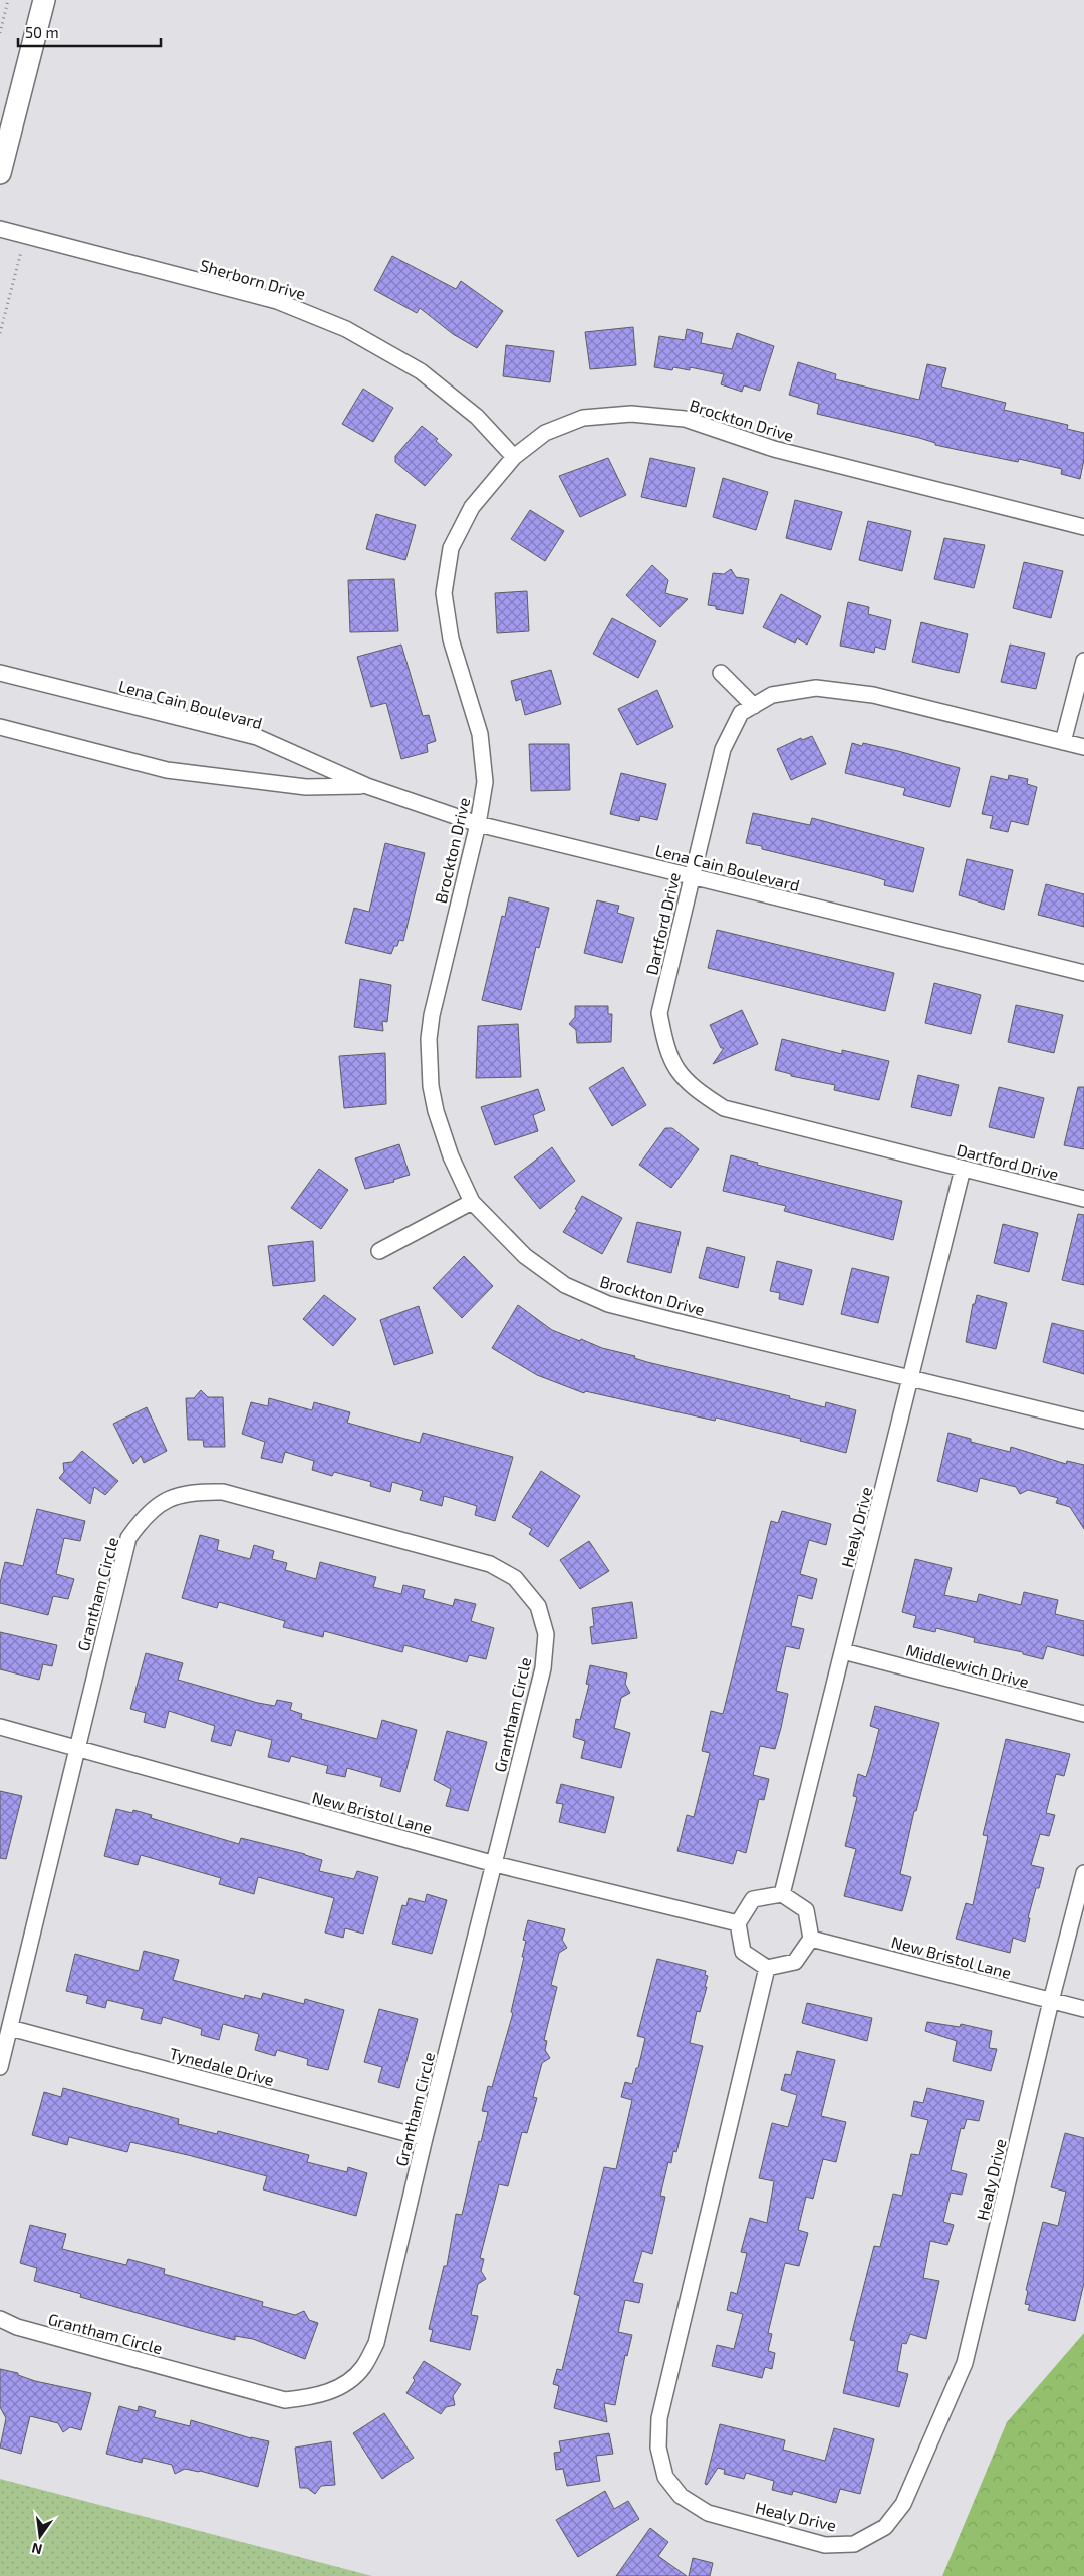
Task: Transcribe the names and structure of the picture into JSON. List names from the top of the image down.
{
  "streets": {
    "street": [
      "Sherborn Drive",
      "Brockton Drive",
      "Lena Cain Boulevard",
      "Dartford Drive",
      "Healy Drive",
      "Grantham Circle",
      "Middlewich Drive",
      "New Bristol Lane",
      "Tynedale Drive"
    ]
  },
  "crossings": [
    ["Sherborn Drive", "Brockton Drive"],
    ["Brockton Drive", "Lena Cain Boulevard"],
    ["Brockton Drive", "Healy Drive"],
    ["Lena Cain Boulevard", "Dartford Drive"],
    ["Dartford Drive", "Healy Drive"],
    ["Healy Drive", "Middlewich Drive"],
    ["Healy Drive", "New Bristol Lane"],
    ["Grantham Circle", "New Bristol Lane"],
    ["Grantham Circle", "Tynedale Drive"]
  ],
  "scale_bar": "50 m",
  "north": "bottom"
}
